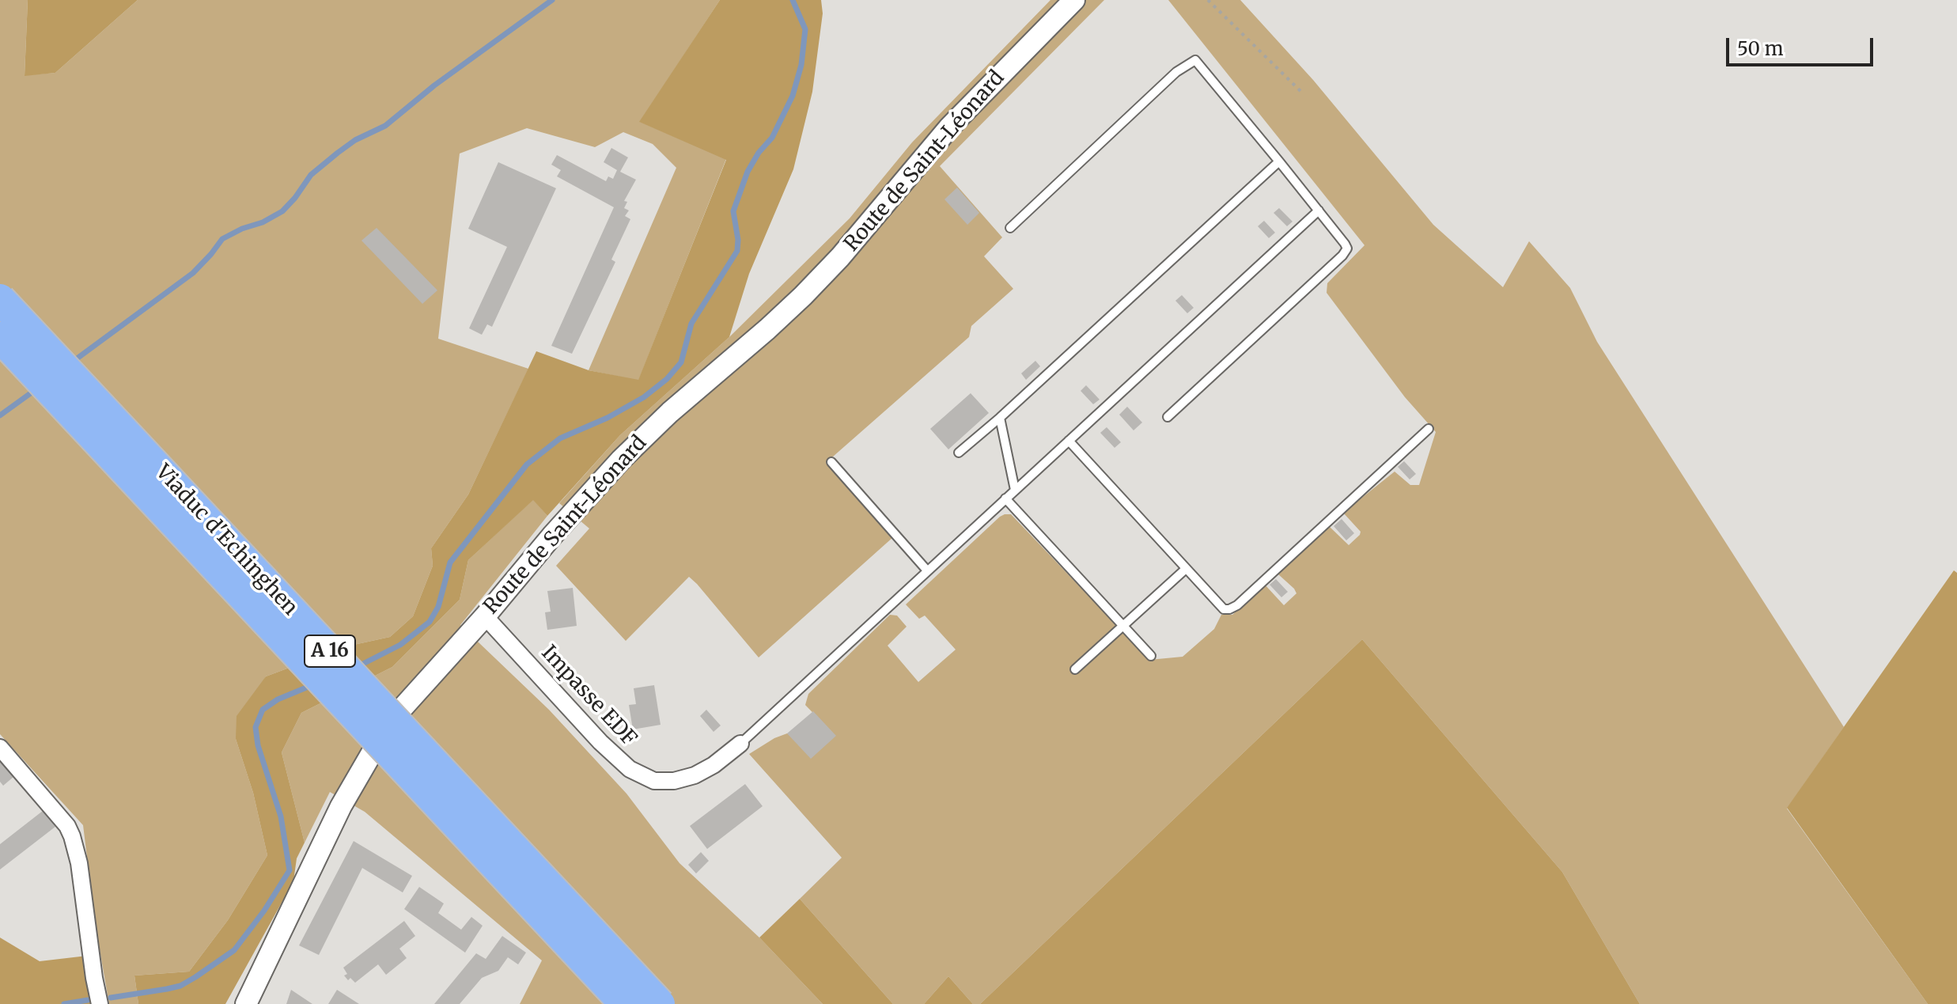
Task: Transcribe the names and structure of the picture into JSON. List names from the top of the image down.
{
  "streets": {
    "highway": ["Viaduc d'Echinghen", "A 16"],
    "street": ["Route de Saint-Léonard", "Impasse EDF"]
  },
  "crossings": [
    ["Route de Saint-Léonard", "Impasse EDF"]
  ],
  "scale_bar": "50 m"
}
